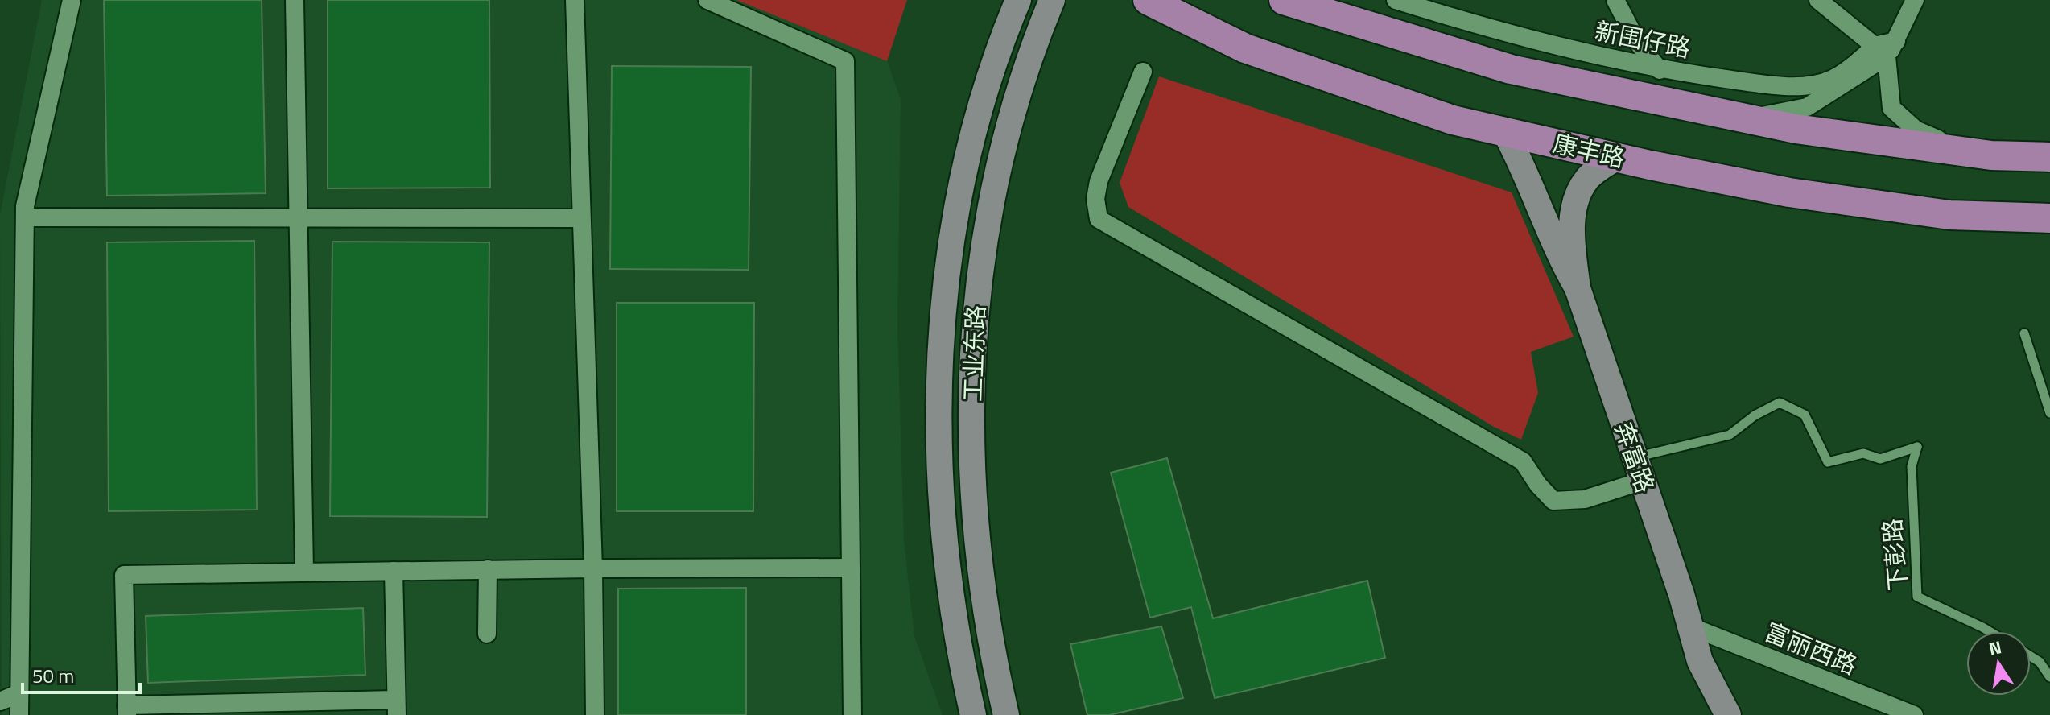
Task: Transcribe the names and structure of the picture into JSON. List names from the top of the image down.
{
  "streets": {
    "main road": ["康丰路", "工业东路", "奔富路"],
    "street": ["新围仔路", "富丽西路"],
    "lane": ["下彭路"]
  },
  "crossings": [
    ["奔富路", "下彭路"],
    ["奔富路", "富丽西路"]
  ],
  "scale_bar": "50 m",
  "north": "top"
}
